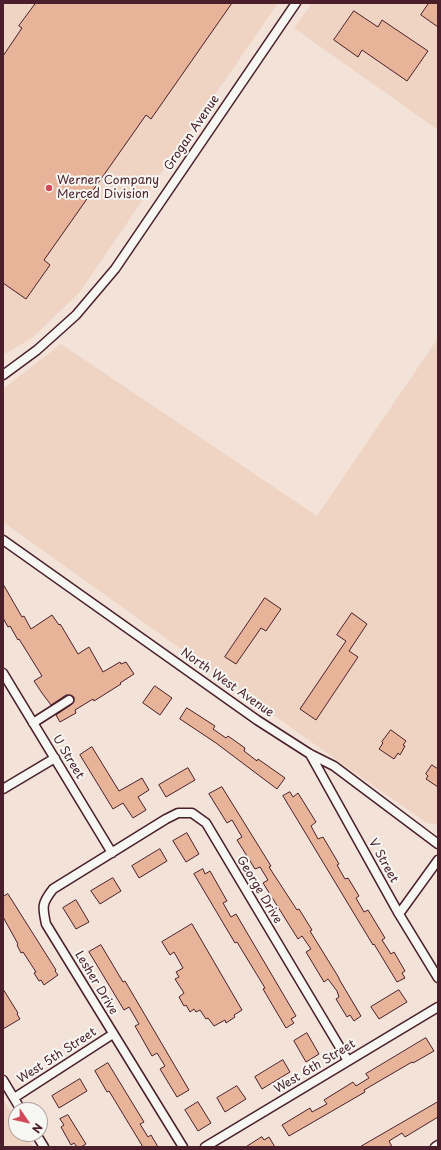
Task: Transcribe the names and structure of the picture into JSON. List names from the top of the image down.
{
  "streets": {
    "street": [
      "Grogan Avenue",
      "North West Avenue",
      "U Street",
      "V Street",
      "George Drive",
      "Lesher Drive",
      "West 5th Street",
      "West 6th Street"
    ]
  },
  "crossings": [
    ["North West Avenue", "V Street"],
    ["U Street", "George Drive"],
    ["U Street", "Lesher Drive"],
    ["George Drive", "Lesher Drive"],
    ["George Drive", "West 6th Street"],
    ["Lesher Drive", "West 5th Street"]
  ],
  "places": ["Werner Company Merced Division"],
  "north": "bottom right"
}
